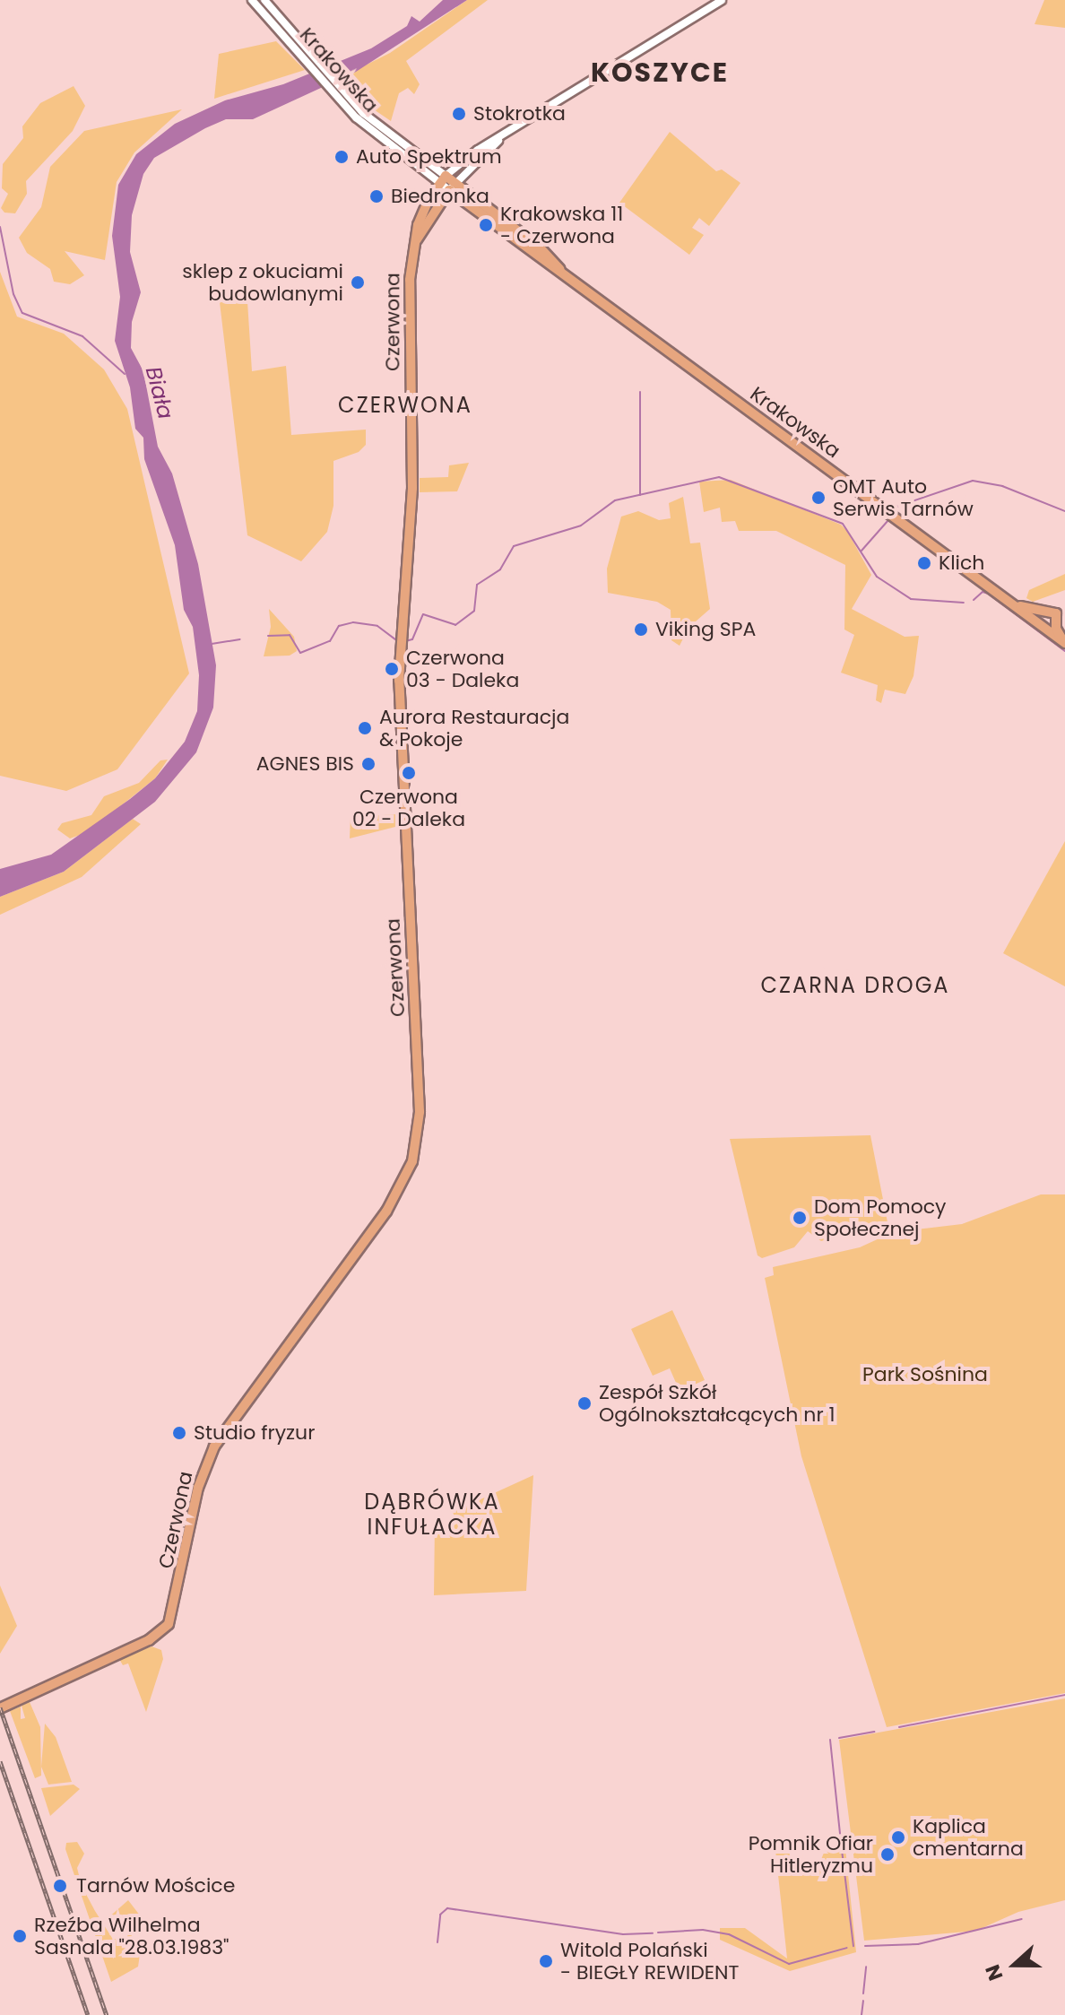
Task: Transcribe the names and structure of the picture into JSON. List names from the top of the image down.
{
  "streets": {
    "main road": ["Krakowska", "Czerwona"]
  },
  "crossings": [
    ["Krakowska", "Czerwona"]
  ],
  "districts": [
    "KOSZYCE",
    "CZERWONA",
    "CZARNA DROGA",
    "DĄBRÓWKA INFUŁACKA"
  ],
  "water": ["Biała"],
  "parks": ["Park Sośnina"],
  "places": [
    "Stokrotka",
    "Auto Spektrum",
    "Biedronka",
    "Krakowska 11 - Czerwona",
    "sklep z okuciami budowlanymi",
    "OMT Auto Serwis Tarnów",
    "Klich",
    "Viking SPA",
    "Czerwona 03 - Daleka",
    "Aurora Restauracja & Pokoje",
    "AGNES BIS",
    "Czerwona 02 - Daleka",
    "Dom Pomocy Społecznej",
    "Zespół Szkół Ogólnokształcących nr 1",
    "Studio fryzur",
    "Kaplica cmentarna",
    "Pomnik Ofiar Hitleryzmu",
    "Tarnów Mościce",
    "Rzeźba Wilhelma Sasnala \"28.03.1983\"",
    "Witold Polański - BIEGŁY REWIDENT"
  ],
  "north": "left"
}
